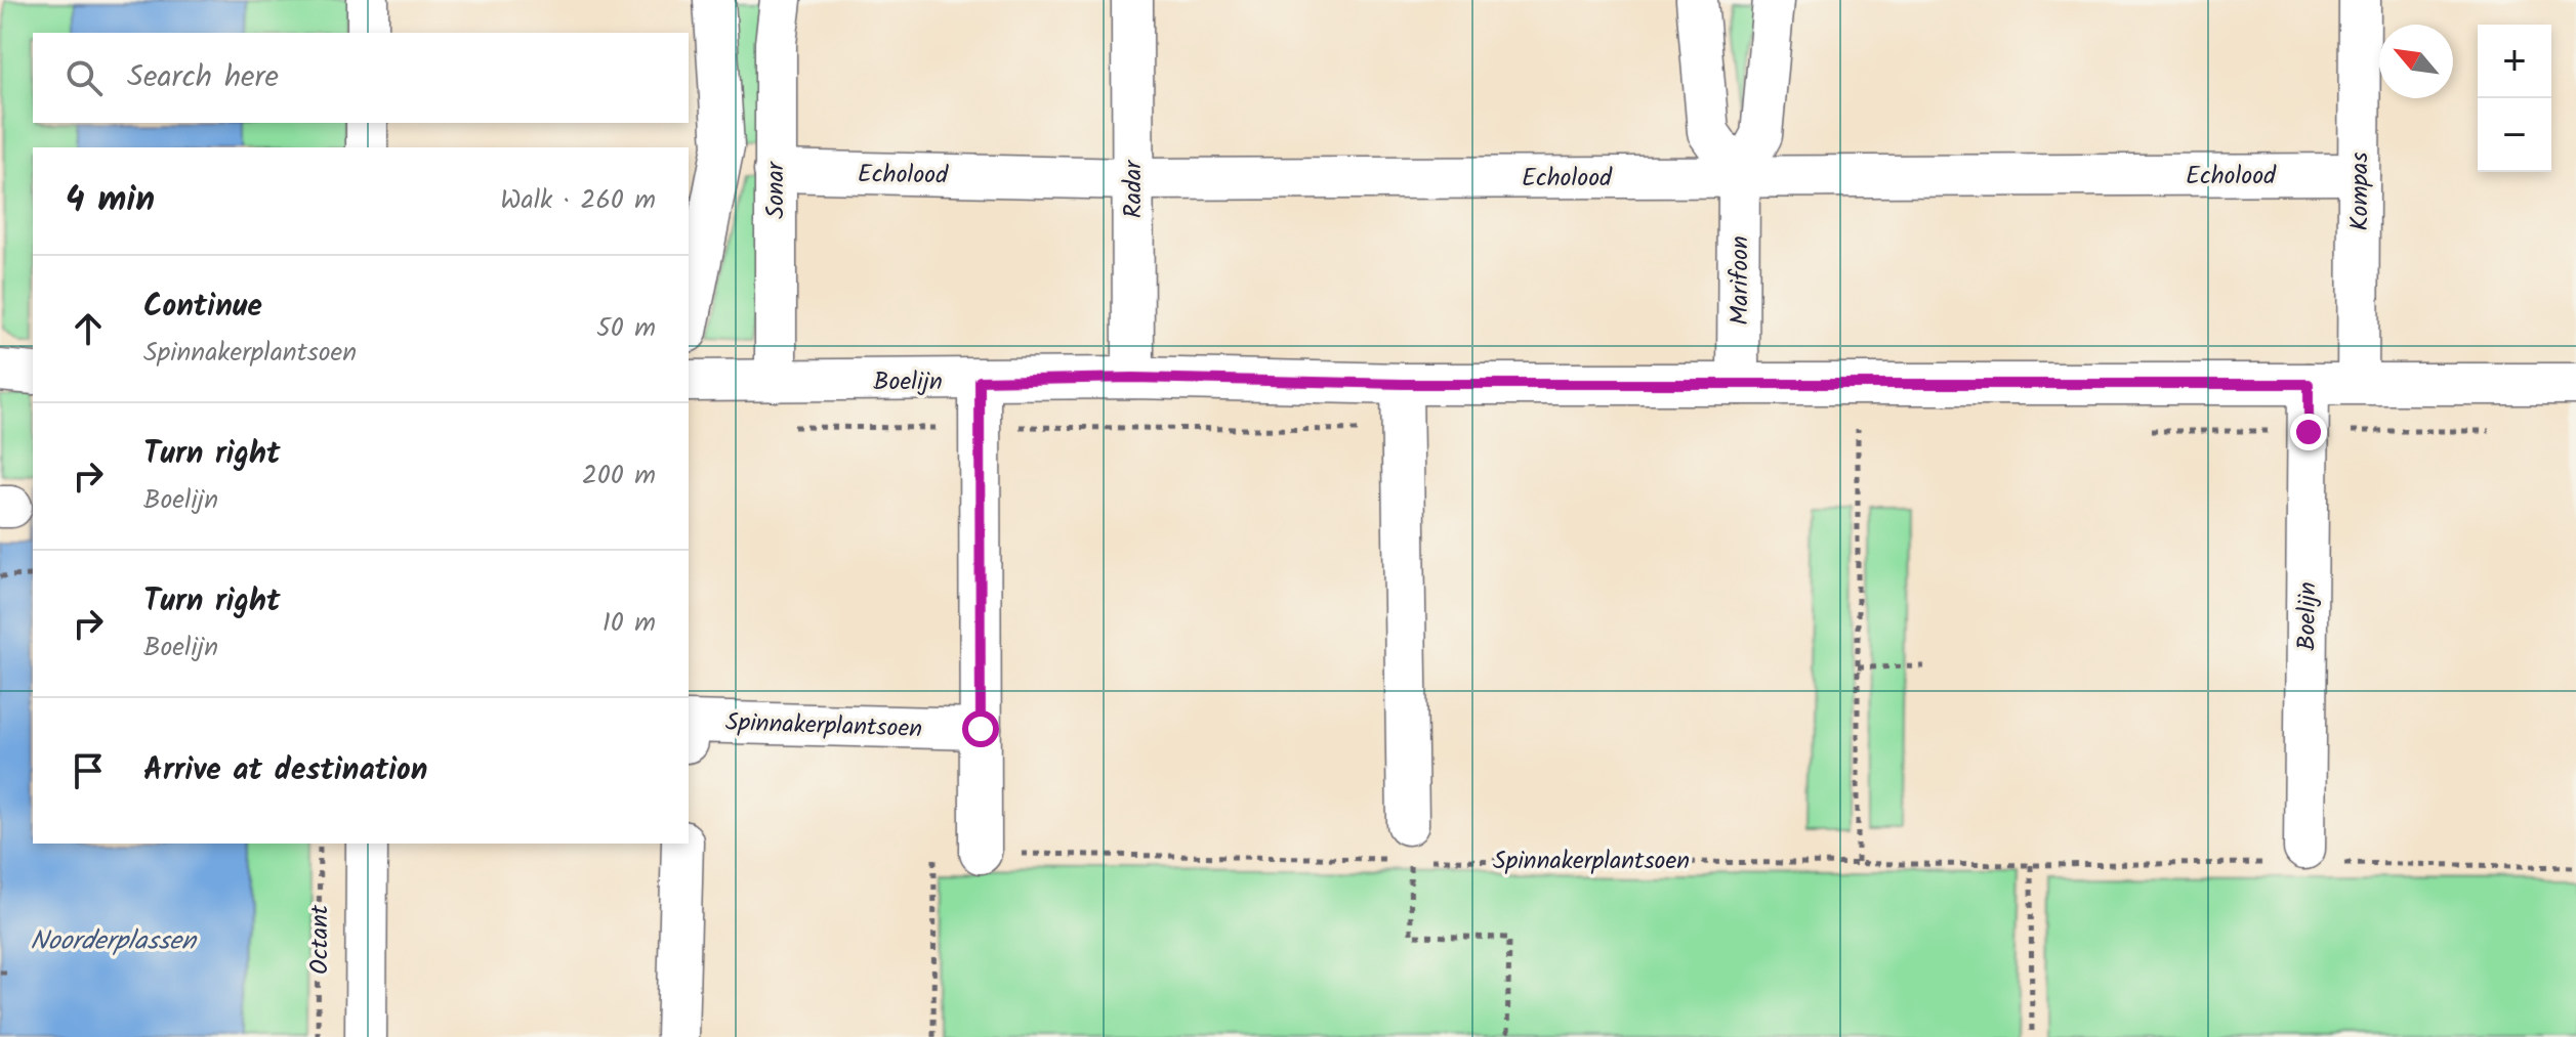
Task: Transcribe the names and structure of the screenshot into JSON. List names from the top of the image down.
{
  "streets": {
    "street": [
      "Echolood",
      "Radar",
      "Sonar",
      "Kompas",
      "Marifoon",
      "Boelijn",
      "Spinnakerplantsoen",
      "Octant"
    ]
  },
  "crossings": [
    ["Echolood", "Radar"],
    ["Echolood", "Sonar"],
    ["Echolood", "Kompas"],
    ["Echolood", "Marifoon"],
    ["Radar", "Boelijn"],
    ["Sonar", "Boelijn"],
    ["Kompas", "Boelijn"],
    ["Marifoon", "Boelijn"]
  ],
  "water": ["Noorderplassen"],
  "north": "top left",
  "page": {
    "map_buttons": ["+", "−"],
    "search": "Search here",
    "heading": ["4 min", "Walk · 260 m"],
    "list": [
      ["Continue", "Spinnakerplantsoen", "50 m"],
      ["Turn right", "Boelijn", "200 m"],
      ["Turn right", "Boelijn", "10 m"],
      "Arrive at destination"
    ]
  }
}
